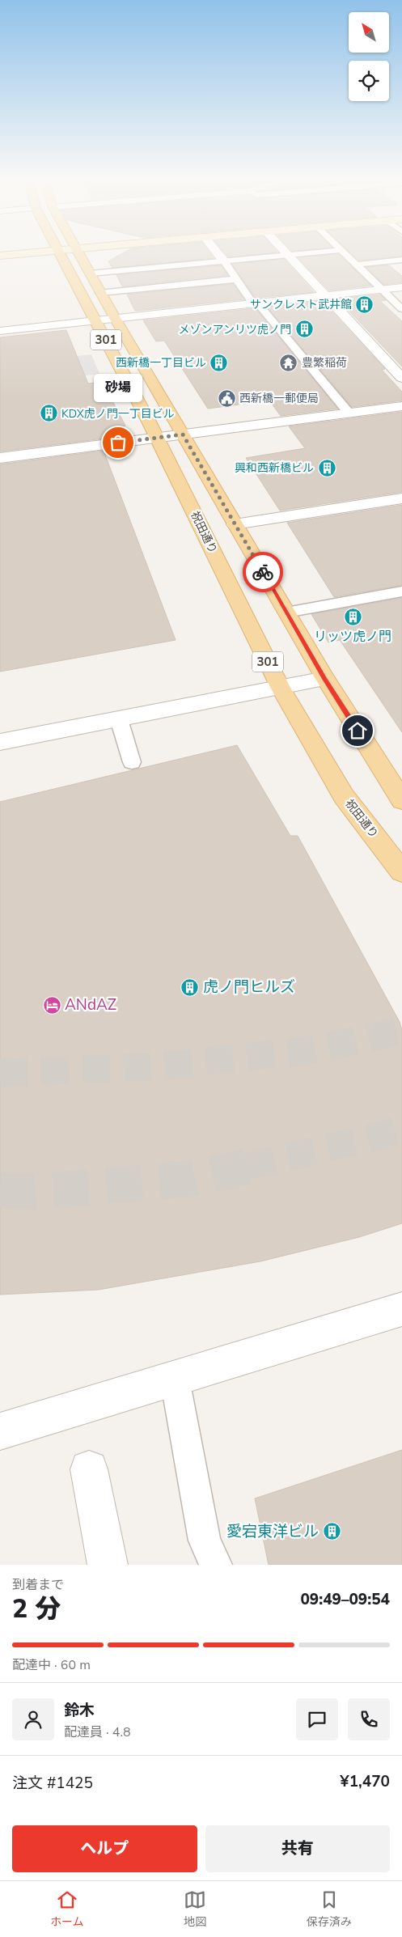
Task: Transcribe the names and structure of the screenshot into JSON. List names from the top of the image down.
{
  "streets": {
    "main road": ["301", "祝田通り"]
  },
  "places": {
    "building": [
      "サンクレスト武井館",
      "メゾンアンリツ虎ノ門",
      "西新橋一丁目ビル",
      "KDX虎ノ門一丁目ビル",
      "興和西新橋ビル",
      "リッツ虎ノ門",
      "虎ノ門ヒルズ",
      "愛宕東洋ビル"
    ],
    "temple": ["豊繁稲荷"],
    "public building": ["西新橋一郵便局"],
    "other": ["砂場"],
    "hotel": ["ANdAZ"]
  },
  "north": "top left",
  "page": {
    "bubble": "砂場",
    "heading": ["2 分", "到着まで", "09:49–09:54"],
    "panel": [
      "鈴木",
      "配達員 · 4.8",
      "注文 #1425",
      "¥1,470"
    ],
    "bar": "配達中 · 60 m",
    "buttons": ["ヘルプ", "共有"],
    "tabs": ["ホーム", "地図", "保存済み"]
  }
}
